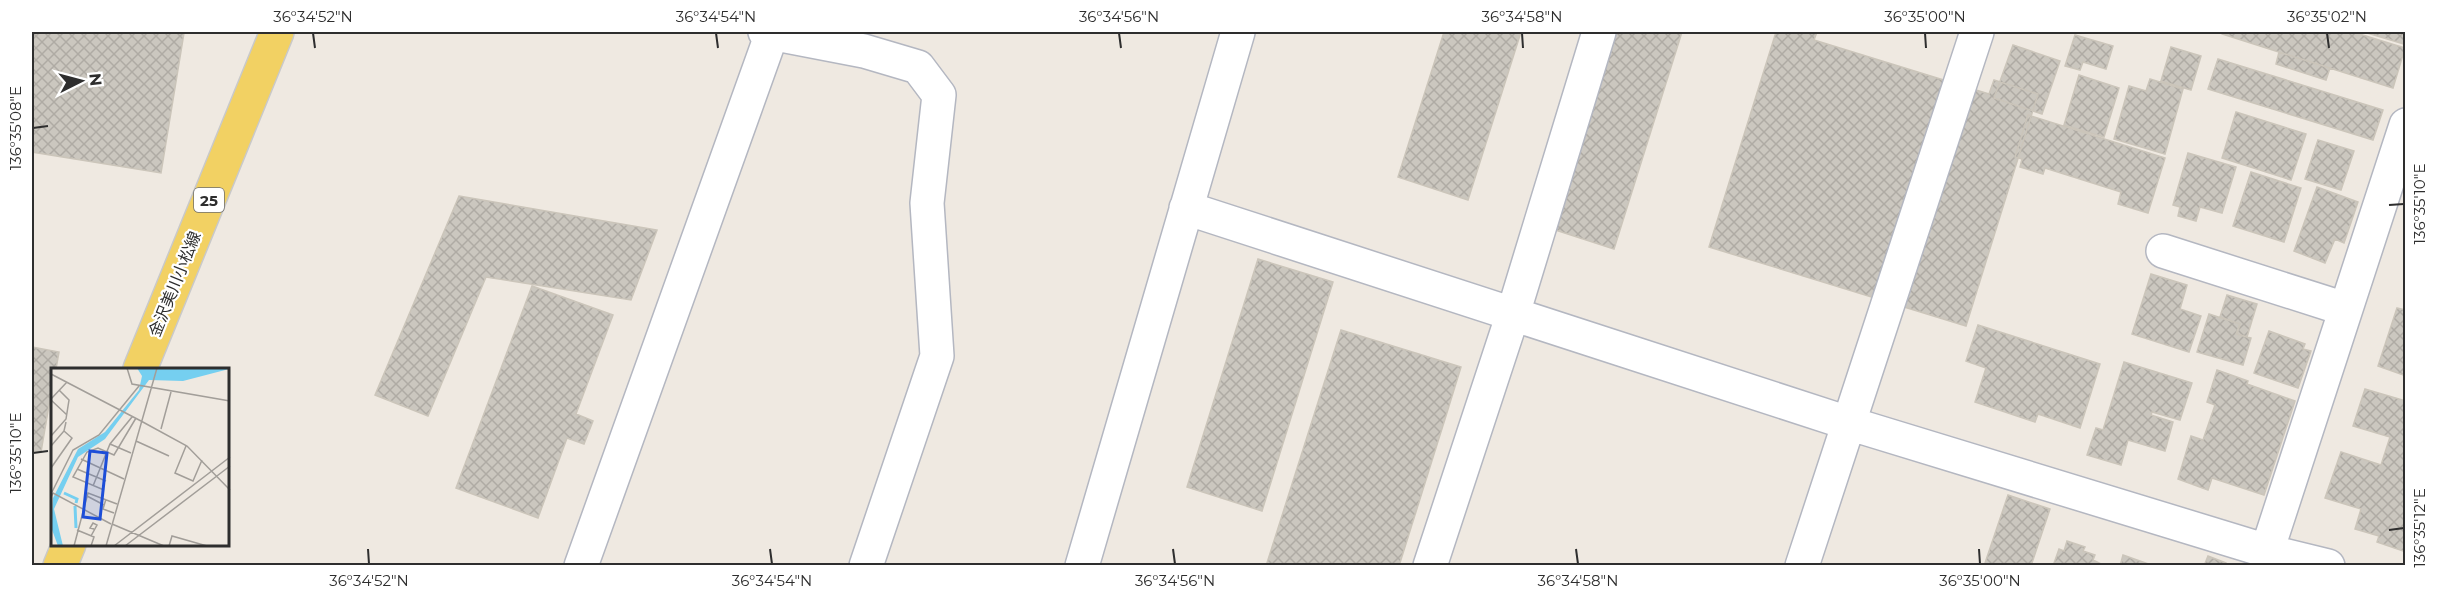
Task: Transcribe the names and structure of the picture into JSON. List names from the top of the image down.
{
  "streets": {
    "main road": ["25", "金沢美川小松線"]
  },
  "north": "right",
  "coordinates": [
    "36°34'52\"N",
    "36°34'54\"N",
    "36°34'56\"N",
    "36°34'58\"N",
    "36°35'00\"N",
    "36°35'02\"N",
    "136°35'08\"E",
    "136°35'10\"E",
    "136°35'12\"E"
  ]
}
